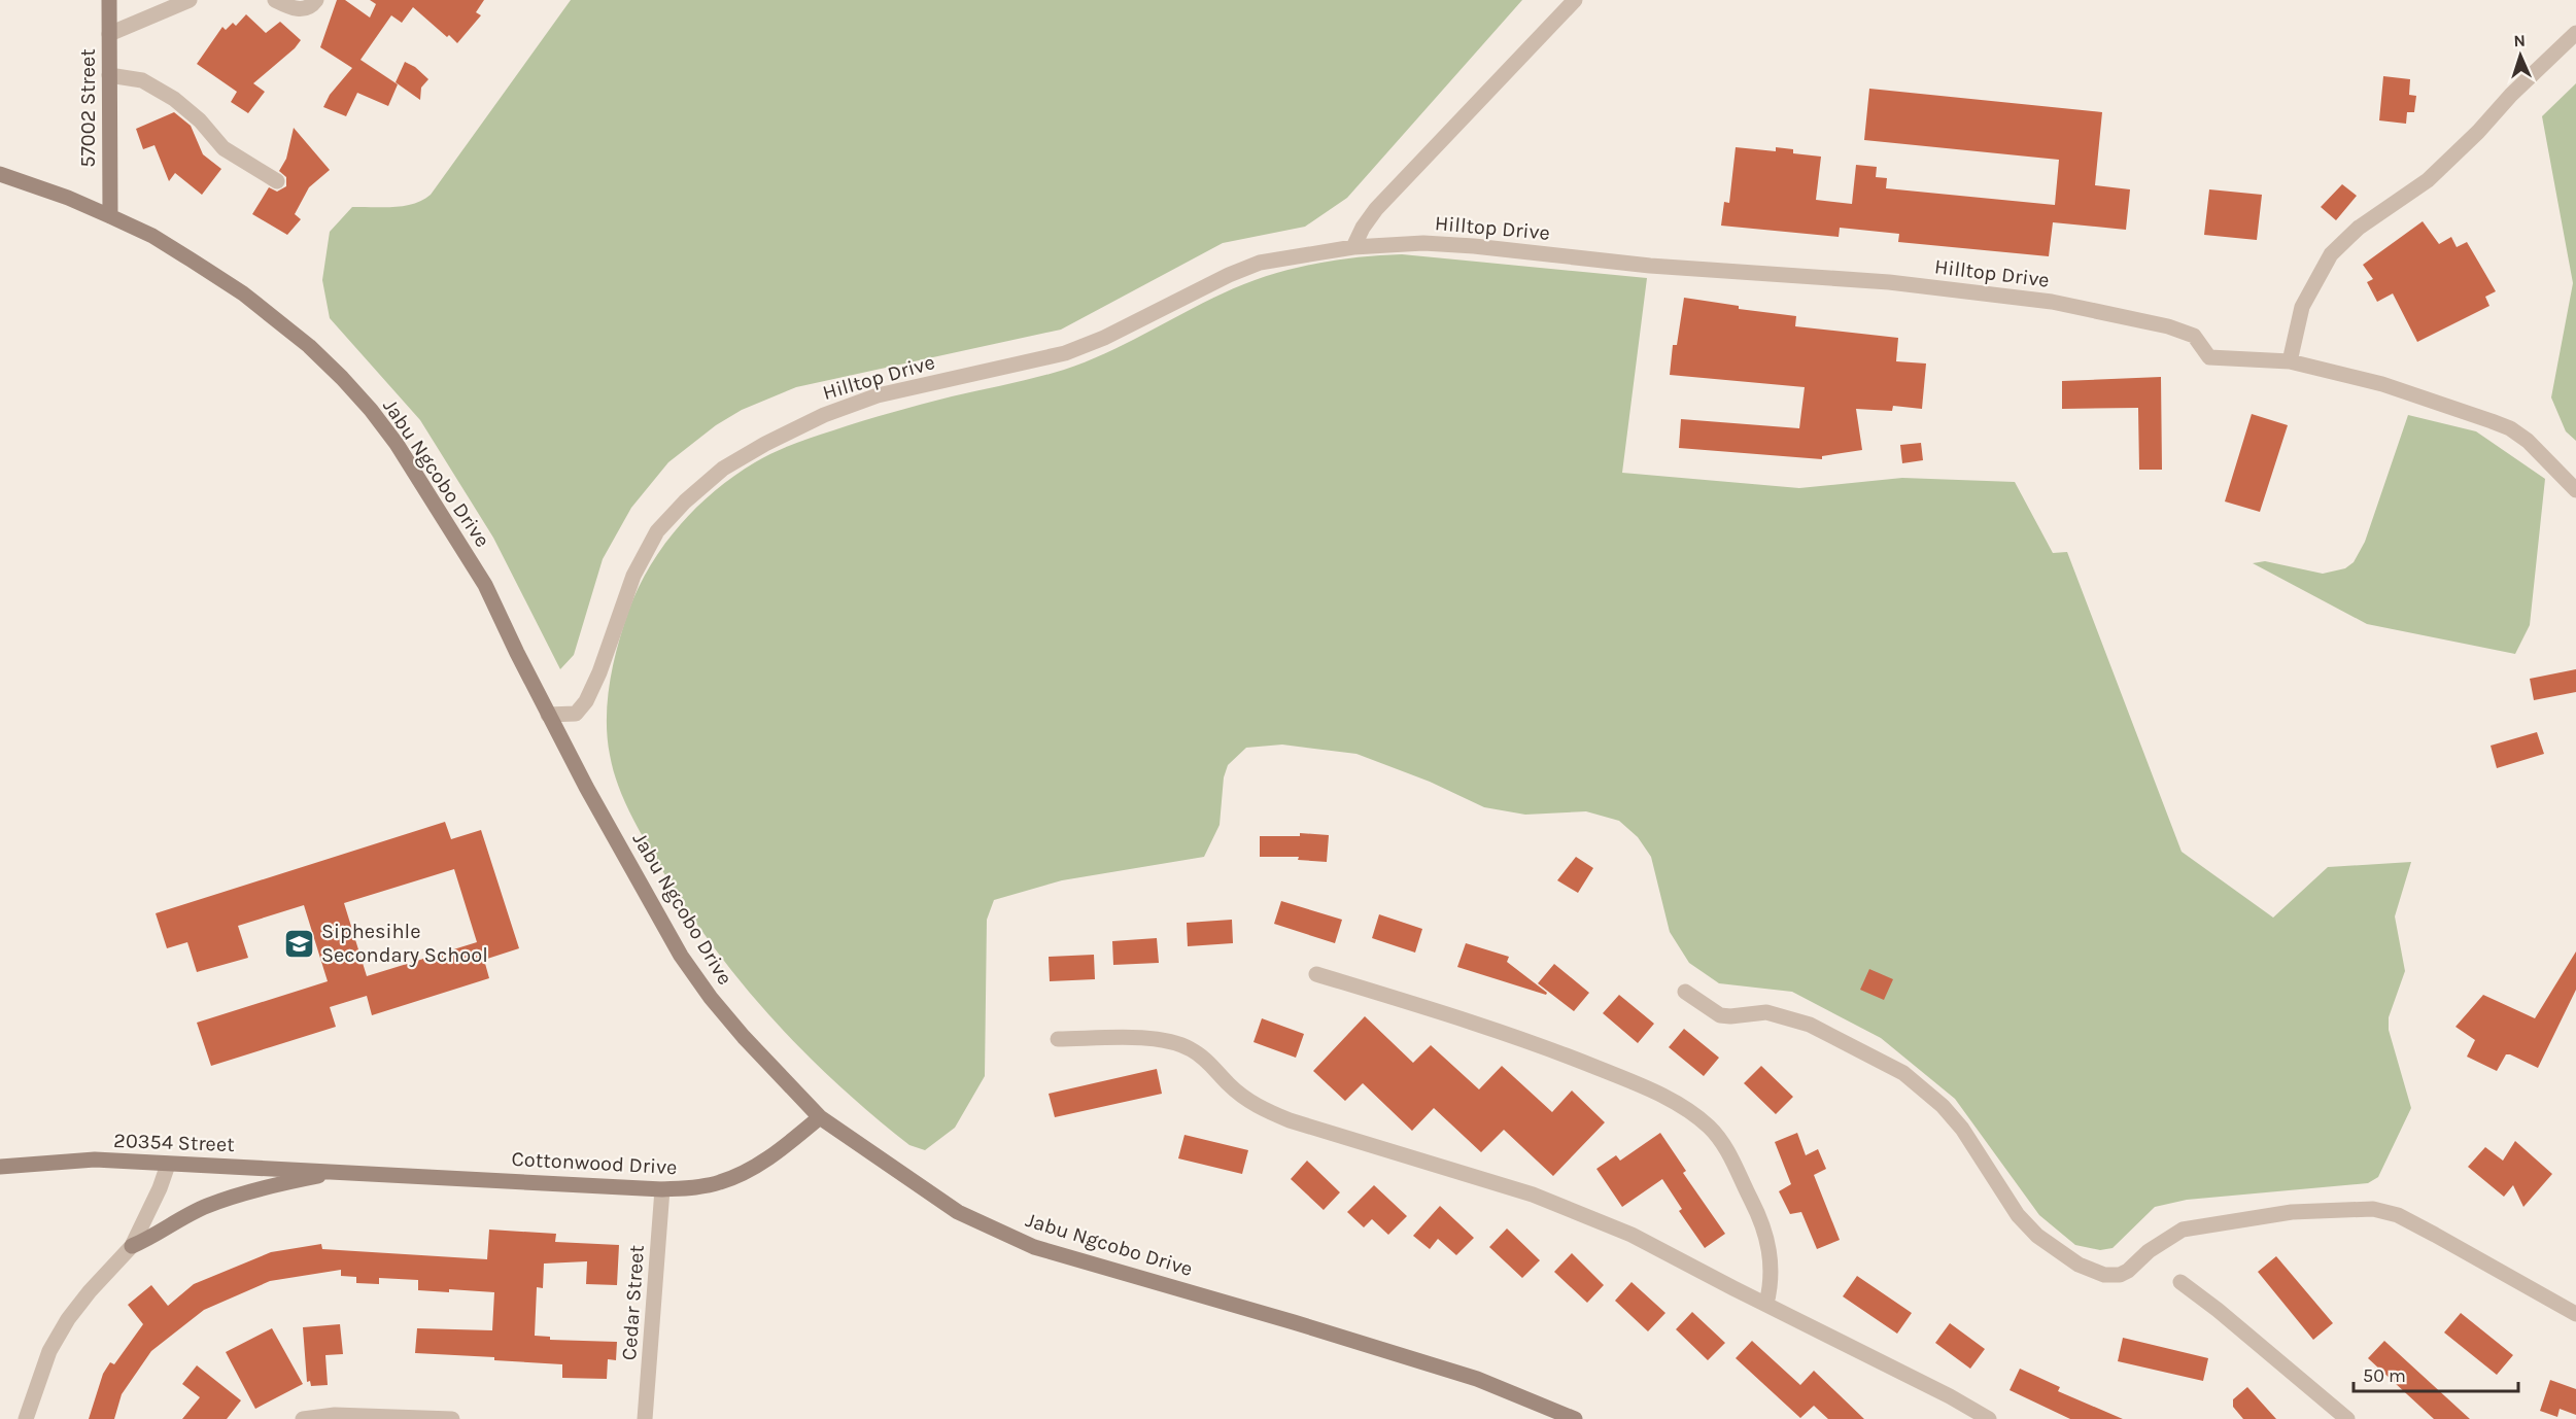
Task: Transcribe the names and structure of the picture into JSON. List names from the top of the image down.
{
  "streets": {
    "main road": [
      "57002 Street",
      "Jabu Ngcobo Drive",
      "20354 Street",
      "Cottonwood Drive"
    ],
    "street": ["Hilltop Drive", "Cedar Street"]
  },
  "crossings": [
    ["57002 Street", "Jabu Ngcobo Drive"],
    ["Hilltop Drive", "Jabu Ngcobo Drive"],
    ["Jabu Ngcobo Drive", "Cottonwood Drive"],
    ["20354 Street", "Cottonwood Drive"],
    ["Cottonwood Drive", "Cedar Street"]
  ],
  "places": {
    "school or university": ["Siphesihle Secondary School"]
  },
  "scale_bar": "50 m",
  "north": "top"
}
